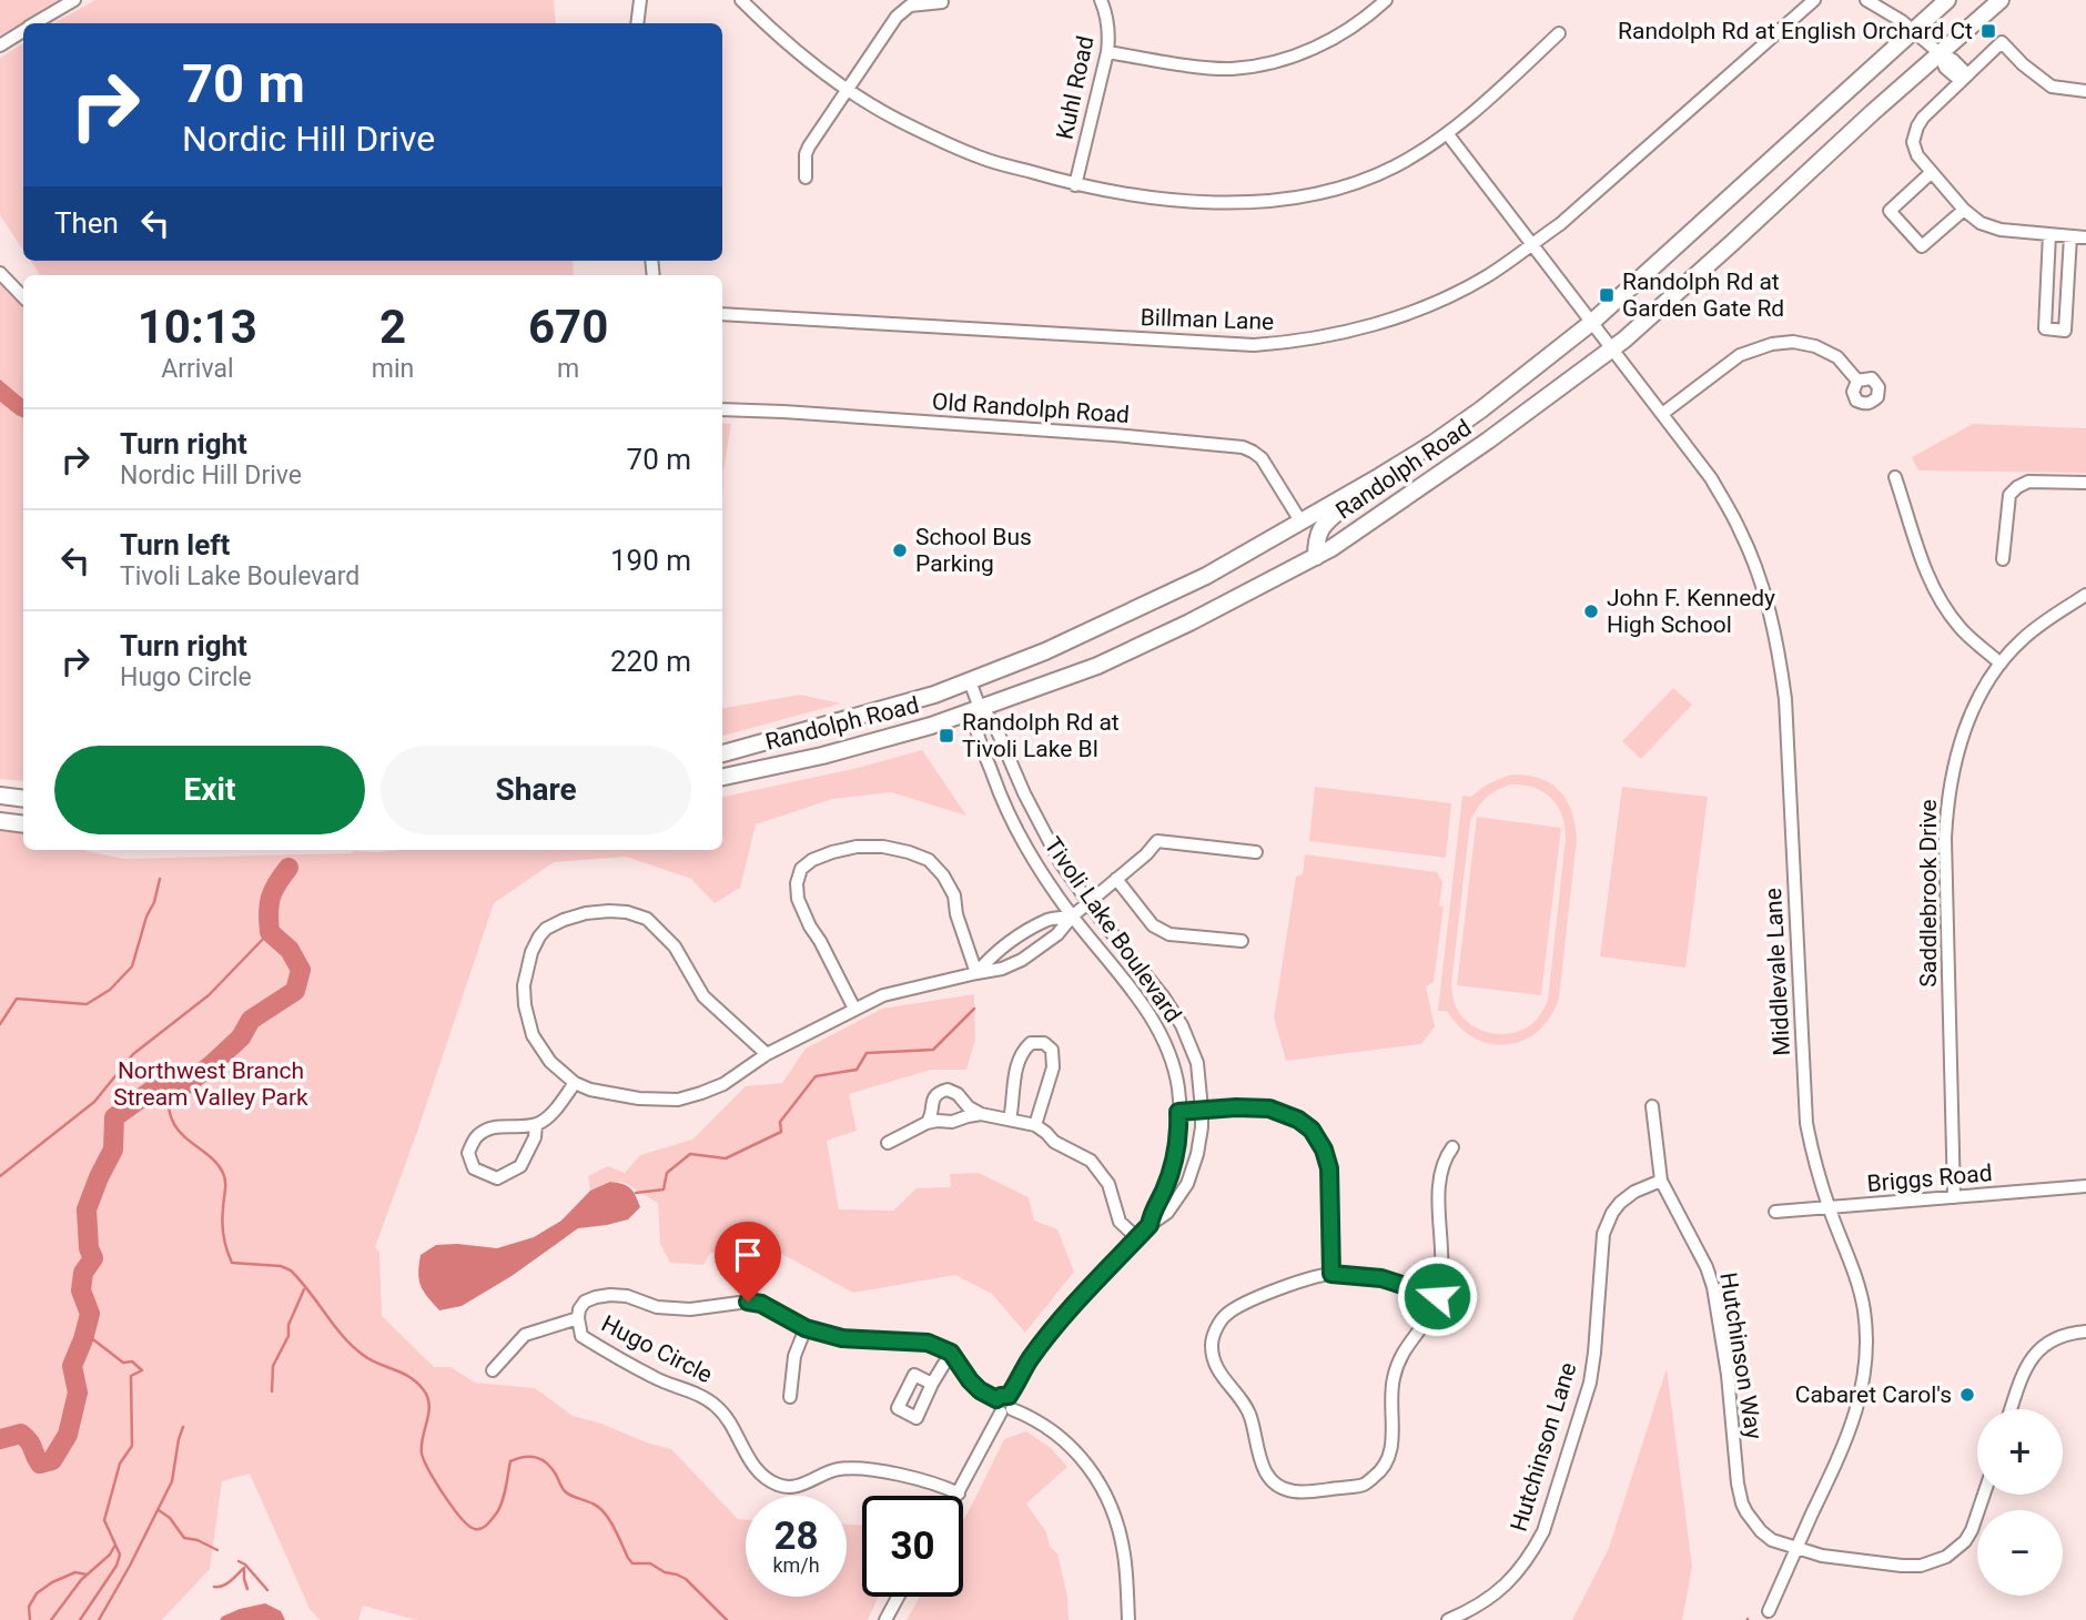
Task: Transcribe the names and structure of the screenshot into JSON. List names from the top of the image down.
{
  "streets": {
    "main road": ["Randolph Road"],
    "street": [
      "Kuhl Road",
      "Billman Lane",
      "Old Randolph Road",
      "Saddlebrook Drive",
      "Tivoli Lake Boulevard",
      "Middlevale Lane",
      "Briggs Road",
      "Hugo Circle",
      "Hutchinson Way",
      "Hutchinson Lane"
    ]
  },
  "crossings": [
    ["Billman Lane", "Middlevale Lane"],
    ["Old Randolph Road", "Randolph Road"],
    ["Randolph Road", "Tivoli Lake Boulevard"],
    ["Randolph Road", "Middlevale Lane"],
    ["Saddlebrook Drive", "Briggs Road"],
    ["Tivoli Lake Boulevard", "Hugo Circle"],
    ["Middlevale Lane", "Briggs Road"],
    ["Middlevale Lane", "Hutchinson Way"],
    ["Hutchinson Way", "Hutchinson Lane"]
  ],
  "parks": ["Northwest Branch Stream Valley Park"],
  "places": {
    "transit": ["Randolph Rd at English Orchard Ct", "Randolph Rd at Garden Gate Rd", "Randolph Rd at Tivoli Lake Bl"],
    "other": ["School Bus Parking", "John F. Kennedy High School", "Cabaret Carol's"]
  },
  "page": {
    "turn": ["70 m", "Nordic Hill Drive"],
    "then": "Then",
    "eta": [
      "10:13",
      "Arrival",
      "2",
      "min",
      "670",
      "m"
    ],
    "list": [
      {
        "name": "Turn right",
        "note": "Nordic Hill Drive",
        "value": "70 m"
      },
      {
        "name": "Turn left",
        "note": "Tivoli Lake Boulevard",
        "value": "190 m"
      },
      {
        "name": "Turn right",
        "note": "Hugo Circle",
        "value": "220 m"
      }
    ],
    "buttons": ["Exit", "Share"],
    "map_buttons": ["+", "−"],
    "speed": "28 km/h",
    "limit": "30"
  }
}
